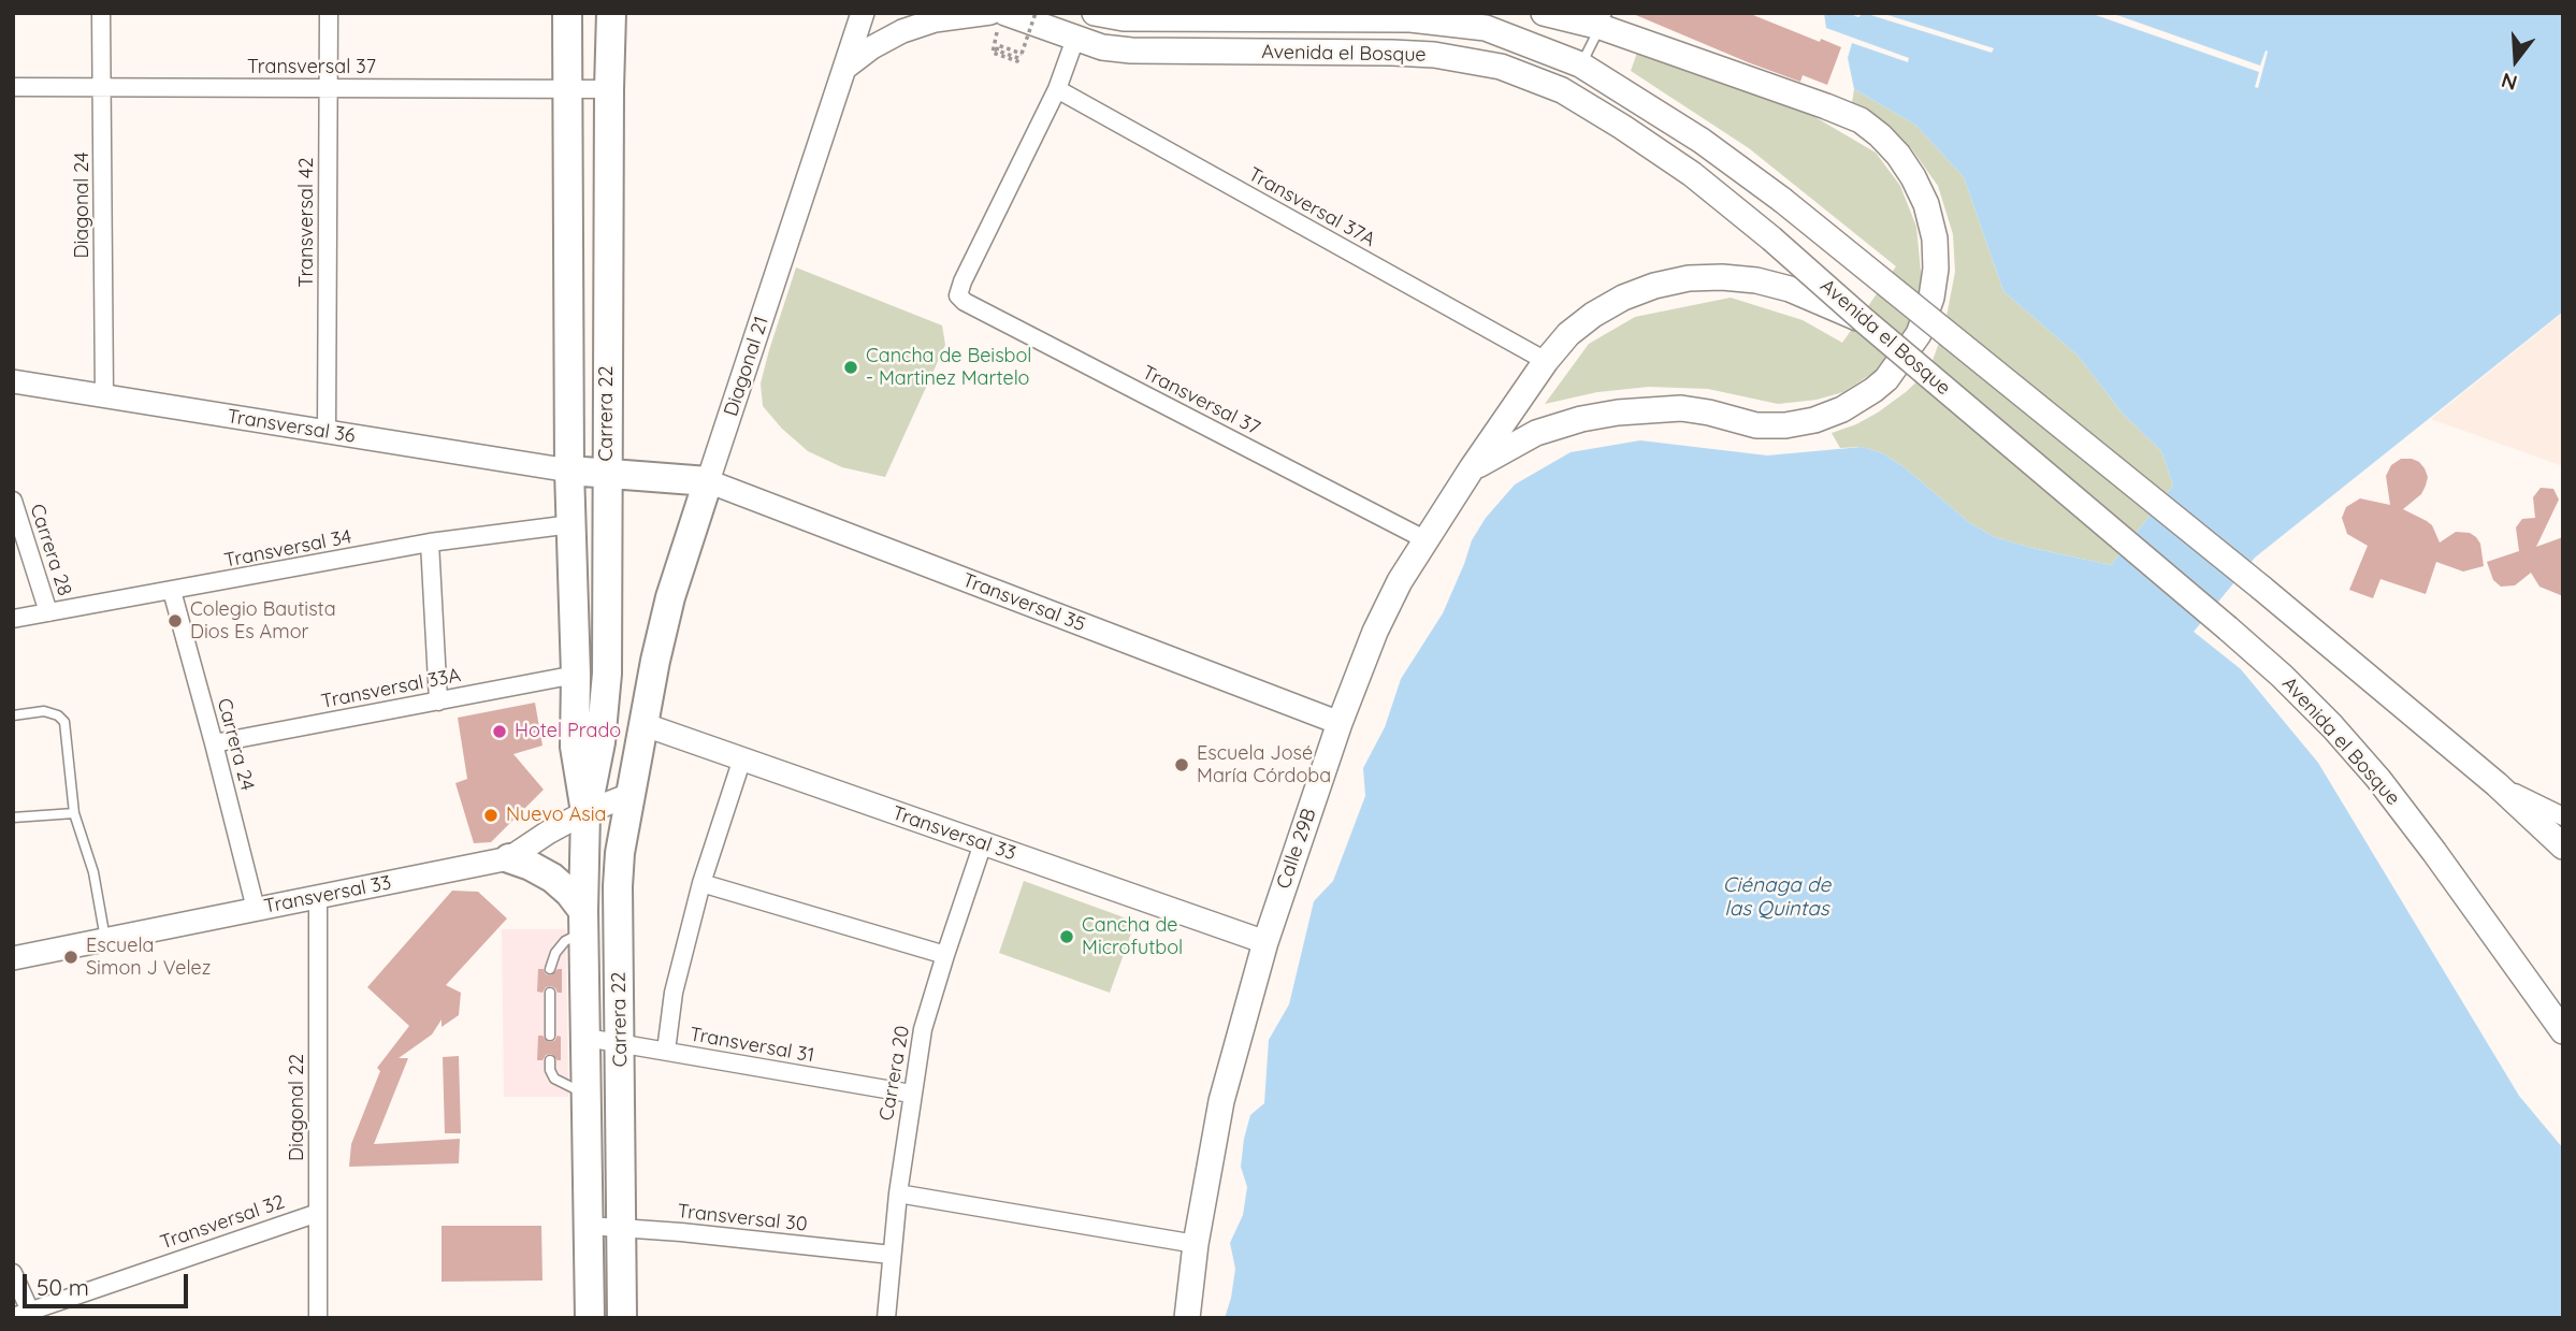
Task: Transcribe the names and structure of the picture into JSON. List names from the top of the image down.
{
  "streets": {
    "main road": [
      "Avenida el Bosque",
      "Diagonal 21",
      "Carrera 22",
      "Calle 29B"
    ],
    "street": [
      "Transversal 37",
      "Diagonal 24",
      "Transversal 37A",
      "Transversal 42",
      "Transversal 36",
      "Transversal 34",
      "Carrera 28",
      "Transversal 35",
      "Transversal 33A",
      "Carrera 24",
      "Transversal 33",
      "Transversal 31",
      "Carrera 20",
      "Diagonal 22",
      "Transversal 30",
      "Transversal 32"
    ]
  },
  "crossings": [
    ["Avenida el Bosque", "Calle 29B"],
    ["Transversal 37", "Diagonal 24"],
    ["Transversal 37", "Transversal 37A"],
    ["Transversal 37", "Transversal 42"],
    ["Transversal 37", "Carrera 22"],
    ["Transversal 37", "Calle 29B"],
    ["Diagonal 24", "Transversal 36"],
    ["Transversal 37A", "Calle 29B"],
    ["Transversal 42", "Transversal 36"],
    ["Diagonal 21", "Carrera 22"],
    ["Diagonal 21", "Transversal 35"],
    ["Diagonal 21", "Transversal 33"],
    ["Carrera 22", "Transversal 36"],
    ["Carrera 22", "Transversal 34"],
    ["Carrera 22", "Transversal 33A"],
    ["Carrera 22", "Transversal 33"],
    ["Carrera 22", "Transversal 31"],
    ["Carrera 22", "Transversal 30"],
    ["Transversal 34", "Carrera 28"],
    ["Transversal 34", "Carrera 24"],
    ["Transversal 35", "Calle 29B"],
    ["Transversal 33A", "Carrera 24"],
    ["Carrera 24", "Transversal 33"],
    ["Transversal 33", "Calle 29B"],
    ["Transversal 33", "Carrera 20"],
    ["Transversal 33", "Diagonal 22"],
    ["Transversal 31", "Carrera 20"],
    ["Carrera 20", "Transversal 30"],
    ["Diagonal 22", "Transversal 32"]
  ],
  "water": ["Ciénaga de las Quintas"],
  "places": [
    "Cancha de Beisbol - Martinez Martelo",
    "Colegio Bautista Dios Es Amor",
    "Hotel Prado",
    "Escuela José María Córdoba",
    "Nuevo Asia",
    "Cancha de Microfutbol",
    "Escuela Simon J Velez"
  ],
  "scale_bar": "50 m",
  "north": "bottom"
}
